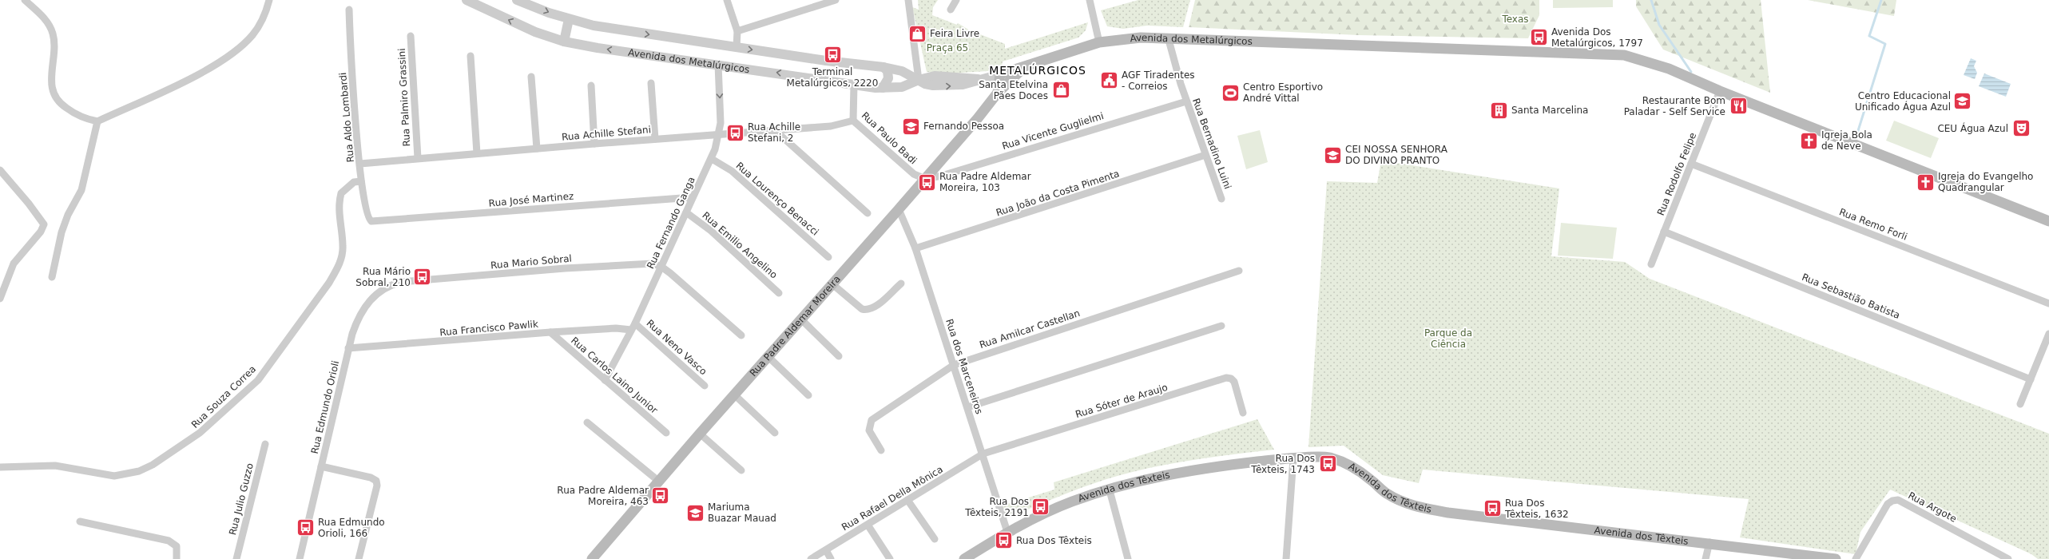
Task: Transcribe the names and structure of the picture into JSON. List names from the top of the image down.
{
  "streets": {
    "main road": ["Avenida dos Metalúrgicos", "Rua Padre Aldemar Moreira", "Avenida dos Têxteis"],
    "street": [
      "Rua Palmiro Grassini",
      "Rua Aldo Lombardi",
      "Rua Vicente Guglielmi",
      "Rua Achille Stefani",
      "Rua Paulo Badi",
      "Rua Bernadino Luini",
      "Rua Rodolfo Felipe",
      "Rua João da Costa Pimenta",
      "Rua Lourenço Benacci",
      "Rua José Martinez",
      "Rua Fernando Ganga",
      "Rua Remo Forli",
      "Rua Emilio Angelino",
      "Rua Mario Sobral",
      "Rua Sebastião Batista",
      "Rua Francisco Pawlik",
      "Rua Amilcar Castellan",
      "Rua Neno Vasco",
      "Rua dos Marceneiros",
      "Rua Carlos Laino Junior",
      "Rua Souza Correa",
      "Rua Sóter de Araujo",
      "Rua Edmundo Orioli",
      "Rua Rafael Della Mônica",
      "Rua Julio Guzzo",
      "Rua Argote"
    ]
  },
  "crossings": [
    ["Avenida dos Metalúrgicos", "Rua Paulo Badi"],
    ["Avenida dos Metalúrgicos", "Rua Bernadino Luini"],
    ["Avenida dos Metalúrgicos", "Rua Rodolfo Felipe"],
    ["Avenida dos Metalúrgicos", "Rua Fernando Ganga"],
    ["Avenida dos Metalúrgicos", "Rua Padre Aldemar Moreira"],
    ["Rua Palmiro Grassini", "Rua Achille Stefani"],
    ["Rua Aldo Lombardi", "Rua Achille Stefani"],
    ["Rua Aldo Lombardi", "Rua José Martinez"],
    ["Rua Aldo Lombardi", "Rua Souza Correa"],
    ["Rua Vicente Guglielmi", "Rua Paulo Badi"],
    ["Rua Vicente Guglielmi", "Rua Bernadino Luini"],
    ["Rua Vicente Guglielmi", "Rua Padre Aldemar Moreira"],
    ["Rua Achille Stefani", "Rua Paulo Badi"],
    ["Rua Achille Stefani", "Rua Fernando Ganga"],
    ["Rua Paulo Badi", "Rua Padre Aldemar Moreira"],
    ["Rua Bernadino Luini", "Rua João da Costa Pimenta"],
    ["Rua Rodolfo Felipe", "Rua Remo Forli"],
    ["Rua Rodolfo Felipe", "Rua Sebastião Batista"],
    ["Rua João da Costa Pimenta", "Rua dos Marceneiros"],
    ["Rua Lourenço Benacci", "Rua Fernando Ganga"],
    ["Rua José Martinez", "Rua Fernando Ganga"],
    ["Rua Fernando Ganga", "Rua Emilio Angelino"],
    ["Rua Fernando Ganga", "Rua Mario Sobral"],
    ["Rua Fernando Ganga", "Rua Francisco Pawlik"],
    ["Rua Fernando Ganga", "Rua Neno Vasco"],
    ["Rua Fernando Ganga", "Rua Carlos Laino Junior"],
    ["Rua Mario Sobral", "Rua Edmundo Orioli"],
    ["Rua Padre Aldemar Moreira", "Rua dos Marceneiros"],
    ["Rua Francisco Pawlik", "Rua Neno Vasco"],
    ["Rua Francisco Pawlik", "Rua Carlos Laino Junior"],
    ["Rua Francisco Pawlik", "Rua Edmundo Orioli"],
    ["Rua Amilcar Castellan", "Rua dos Marceneiros"],
    ["Rua dos Marceneiros", "Rua Sóter de Araujo"],
    ["Rua dos Marceneiros", "Avenida dos Têxteis"],
    ["Rua dos Marceneiros", "Rua Rafael Della Mônica"],
    ["Rua Sóter de Araujo", "Rua Rafael Della Mônica"]
  ],
  "districts": ["METALÚRGICOS"],
  "parks": ["Texas", "Praça 65", "Parque da Ciência"],
  "places": {
    "shop": ["Feira Livre", "Santa Etelvina Pães Doces"],
    "bus stop": [
      "Avenida Dos Metalúrgicos, 1797",
      "Terminal Metalúrgicos, 2220",
      "Rua Achille Stefani, 2",
      "Rua Padre Aldemar Moreira, 103",
      "Rua Mário Sobral, 210",
      "Rua Dos Têxteis, 1743",
      "Rua Padre Aldemar Moreira, 463",
      "Rua Dos Têxteis, 2191",
      "Rua Dos Têxteis, 1632",
      "Rua Edmundo Orioli, 166",
      "Rua Dos Têxteis"
    ],
    "public building": ["AGF Tiradentes - Correios"],
    "sports": ["Centro Esportivo André Vittal"],
    "school or university": [
      "Centro Educacional Unificado Água Azul",
      "Fernando Pessoa",
      "CEI NOSSA SENHORA DO DIVINO PRANTO",
      "Mariuma Buazar Mauad"
    ],
    "restaurant": ["Restaurante Bom Paladar - Self Service"],
    "building": ["Santa Marcelina"],
    "theatre": ["CEU Água Azul"],
    "church": ["Igreja Bola de Neve", "Igreja do Evangelho Quadrangular"]
  }
}
